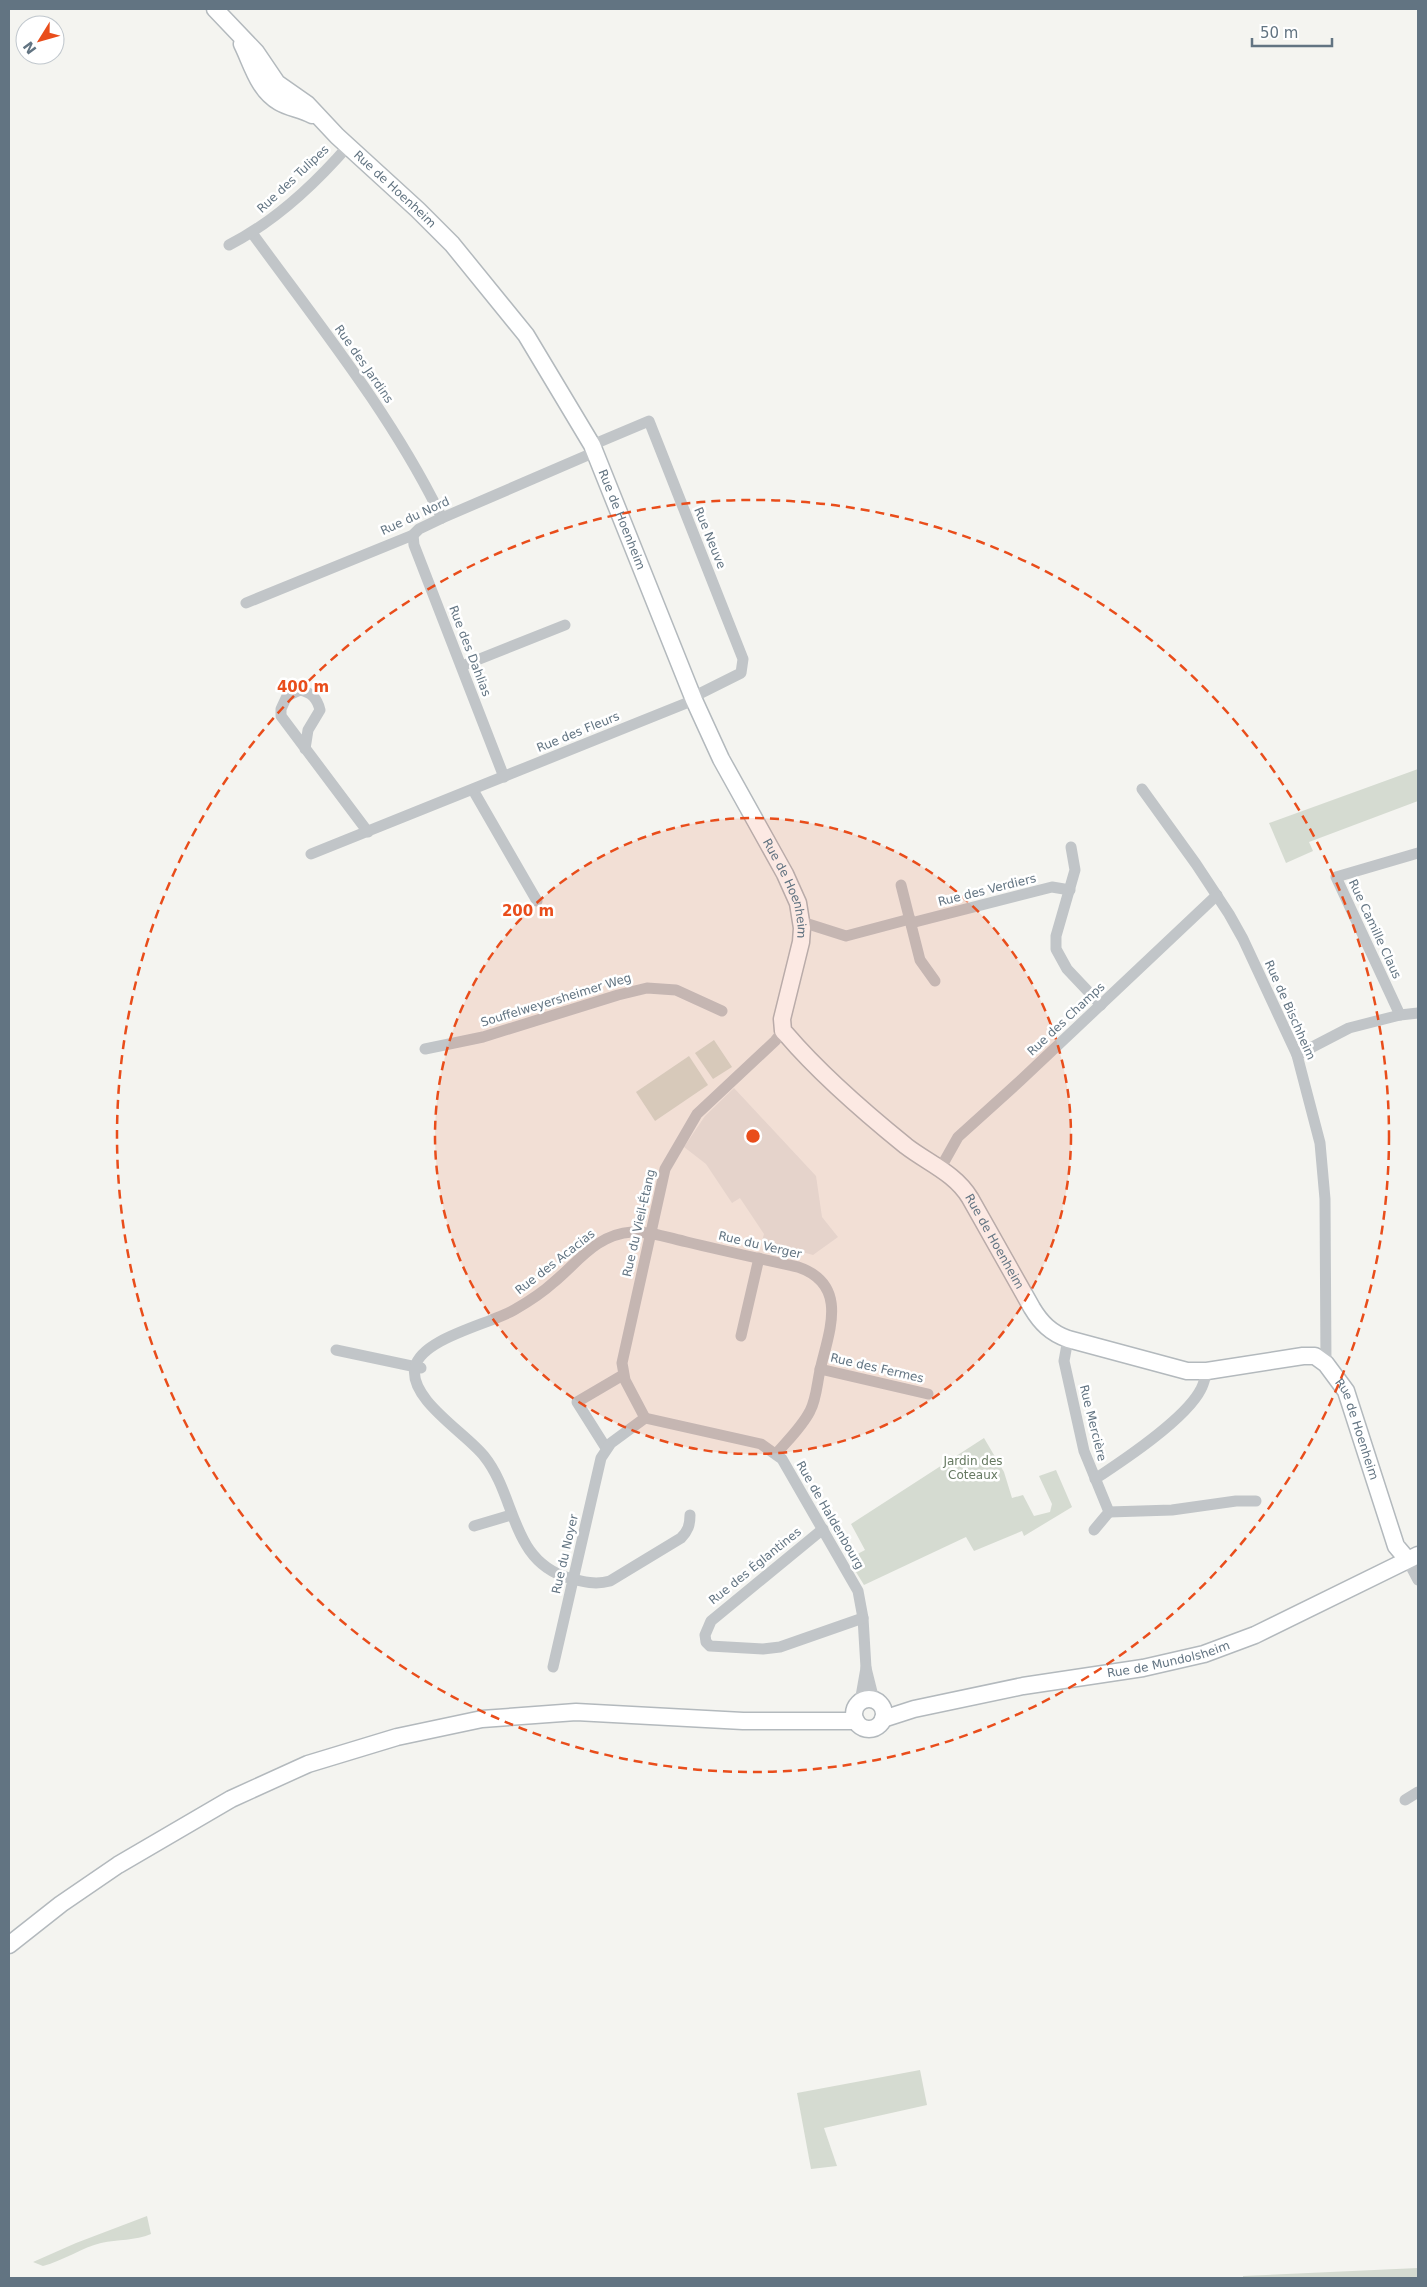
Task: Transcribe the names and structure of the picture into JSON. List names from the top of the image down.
{
  "streets": {
    "street": [
      "Rue des Tulipes",
      "Rue de Hoenheim",
      "Rue des Jardins",
      "Rue du Nord",
      "Rue Neuve",
      "Rue des Dahlias",
      "Rue des Fleurs",
      "Rue des Verdiers",
      "Rue Camille Claus",
      "Souffelweyersheimer Weg",
      "Rue de Bischheim",
      "Rue des Champs",
      "Rue du Vieil-Étang",
      "Rue du Verger",
      "Rue des Acacias",
      "Rue des Fermes",
      "Rue Mercière",
      "Rue de Haldenbourg",
      "Rue du Noyer",
      "Rue des Églantines",
      "Rue de Mundolsheim"
    ]
  },
  "crossings": [
    ["Rue des Tulipes", "Rue de Hoenheim"],
    ["Rue des Tulipes", "Rue des Jardins"],
    ["Rue de Hoenheim", "Rue du Nord"],
    ["Rue de Hoenheim", "Rue Neuve"],
    ["Rue de Hoenheim", "Rue des Fleurs"],
    ["Rue de Hoenheim", "Rue des Verdiers"],
    ["Rue de Hoenheim", "Rue de Bischheim"],
    ["Rue de Hoenheim", "Rue des Champs"],
    ["Rue de Hoenheim", "Rue du Vieil-Étang"],
    ["Rue de Hoenheim", "Rue Mercière"],
    ["Rue de Hoenheim", "Rue de Mundolsheim"],
    ["Rue des Jardins", "Rue du Nord"],
    ["Rue du Nord", "Rue Neuve"],
    ["Rue du Nord", "Rue des Dahlias"],
    ["Rue Neuve", "Rue des Fleurs"],
    ["Rue des Dahlias", "Rue des Fleurs"],
    ["Rue de Bischheim", "Rue des Champs"],
    ["Rue du Vieil-Étang", "Rue du Verger"],
    ["Rue du Vieil-Étang", "Rue des Acacias"],
    ["Rue du Verger", "Rue des Acacias"],
    ["Rue du Verger", "Rue des Fermes"],
    ["Rue du Verger", "Rue de Haldenbourg"],
    ["Rue des Acacias", "Rue du Noyer"],
    ["Rue de Haldenbourg", "Rue des Églantines"],
    ["Rue de Haldenbourg", "Rue de Mundolsheim"]
  ],
  "parks": ["Jardin des Coteaux"],
  "scale_bar": "50 m",
  "north": "bottom left",
  "rings": ["400 m", "200 m"]
}
